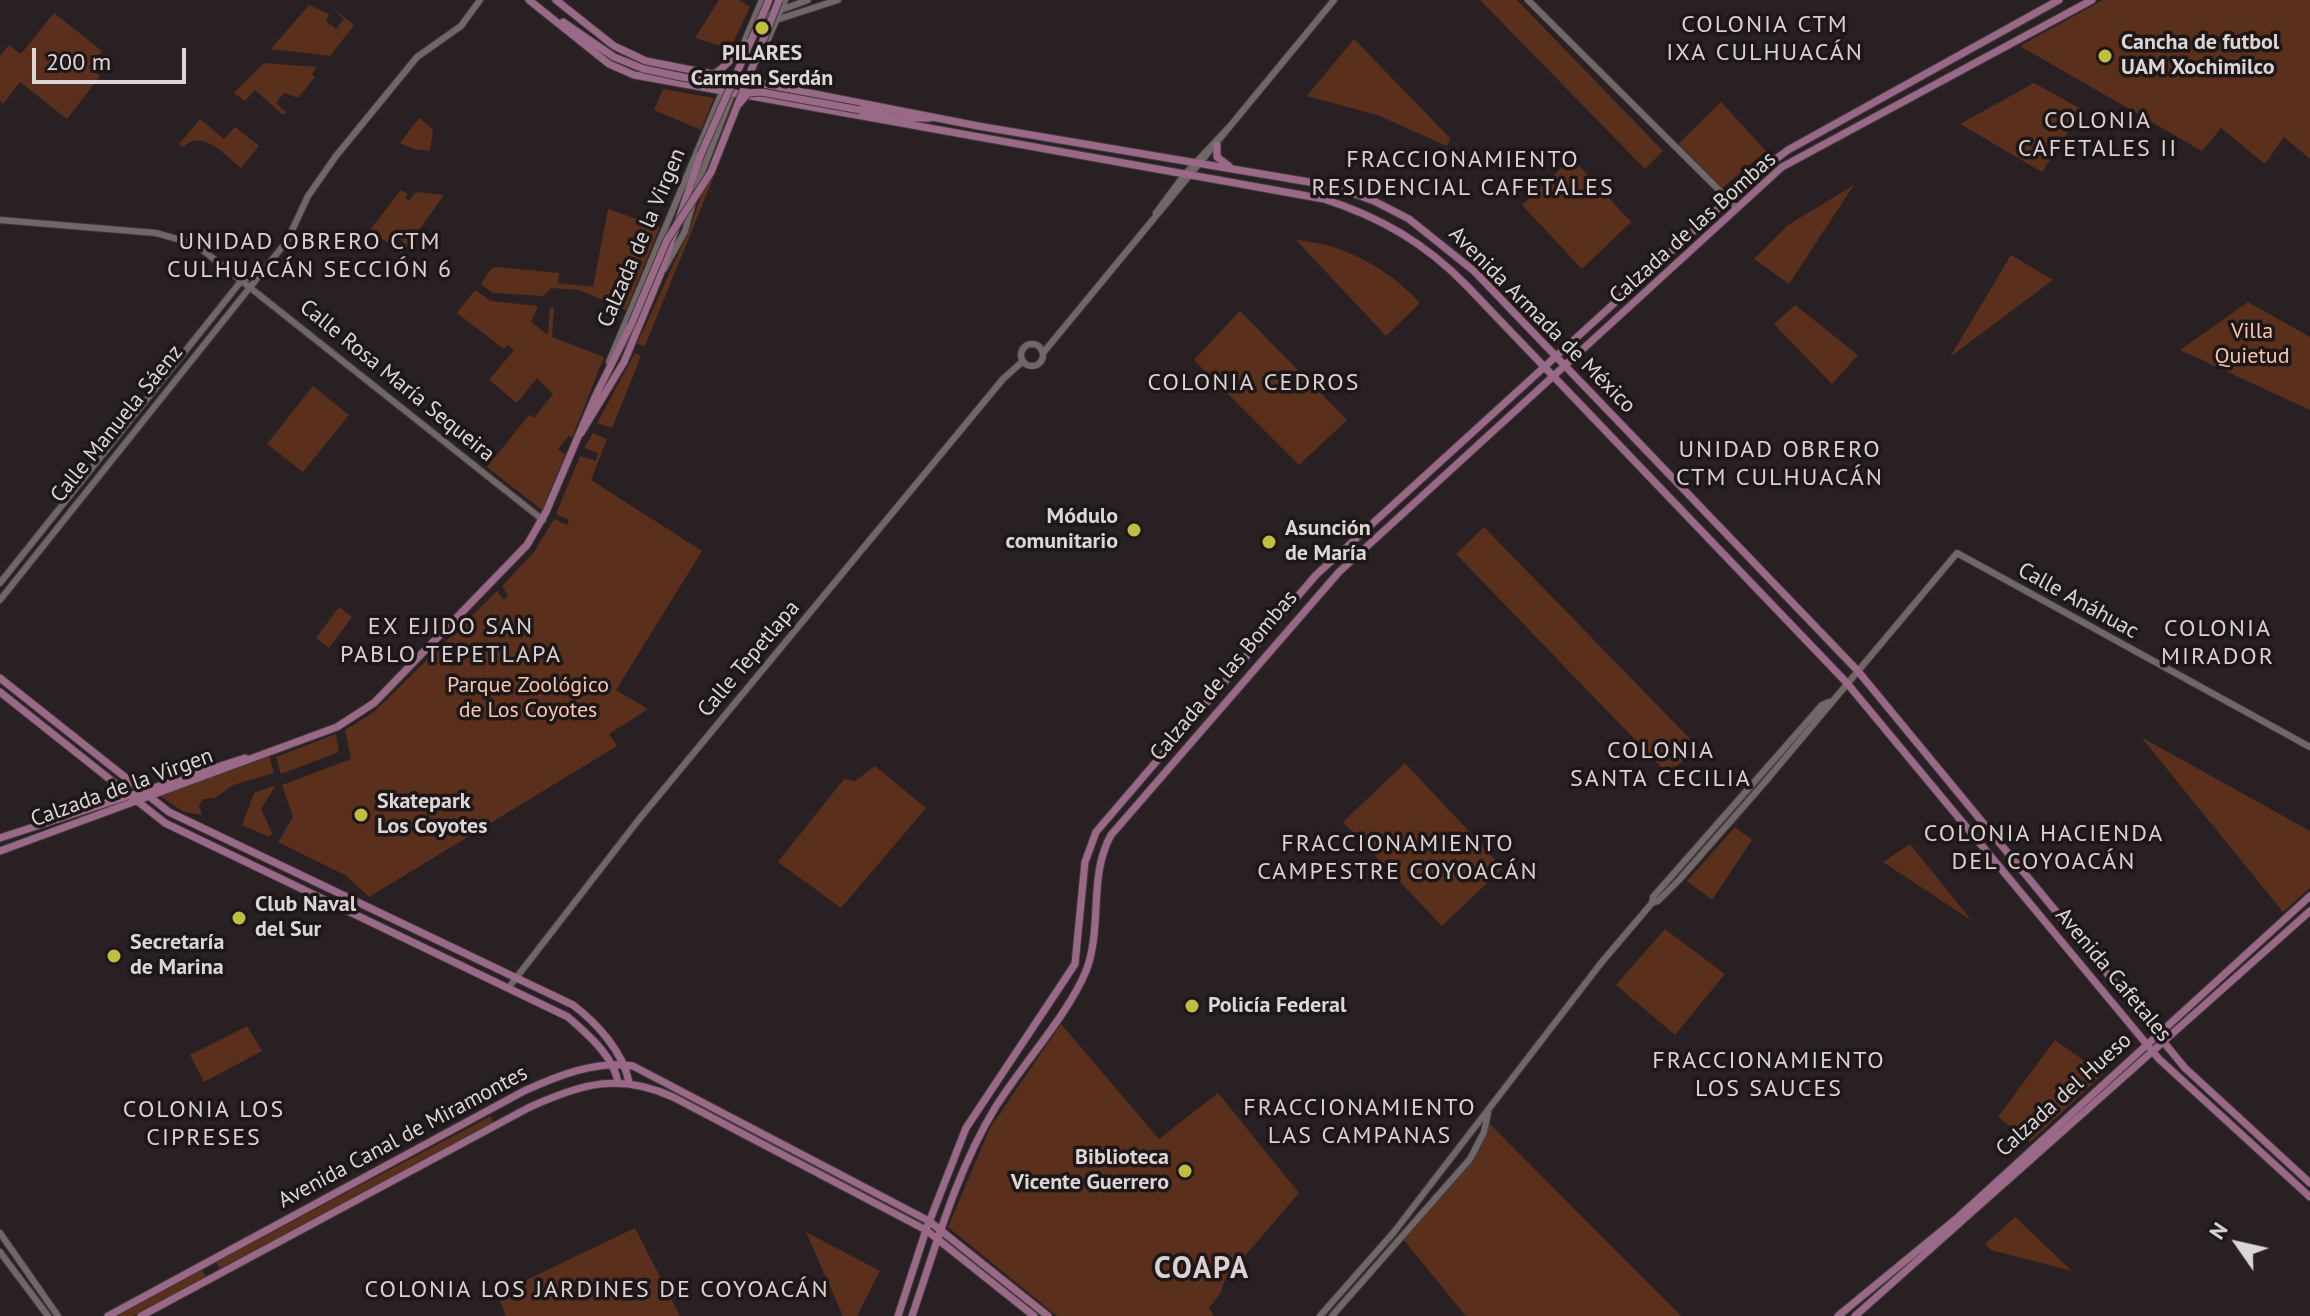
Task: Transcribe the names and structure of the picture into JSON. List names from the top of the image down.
{
  "streets": {
    "main road": [
      "Calzada de las Bombas",
      "Calzada de la Virgen",
      "Avenida Armada de México",
      "Avenida Cafetales",
      "Calzada del Hueso",
      "Avenida Canal de Miramontes"
    ],
    "street": [
      "Calle Rosa María Sequeira",
      "Calle Manuela Sáenz",
      "Calle Anáhuac",
      "Calle Tepetlapa"
    ]
  },
  "crossings": [
    ["Calzada de las Bombas", "Avenida Armada de México"],
    ["Calzada de las Bombas", "Avenida Canal de Miramontes"],
    ["Calzada de la Virgen", "Avenida Armada de México"],
    ["Calzada de la Virgen", "Calle Rosa María Sequeira"],
    ["Avenida Armada de México", "Calle Anáhuac"],
    ["Avenida Armada de México", "Avenida Cafetales"],
    ["Calle Rosa María Sequeira", "Calle Manuela Sáenz"],
    ["Calle Anáhuac", "Avenida Cafetales"],
    ["Avenida Cafetales", "Calzada del Hueso"]
  ],
  "districts": [
    "COLONIA CTM IXA CULHUACÁN",
    "COLONIA CAFETALES II",
    "FRACCIONAMIENTO RESIDENCIAL CAFETALES",
    "UNIDAD OBRERO CTM CULHUACÁN SECCIÓN 6",
    "COLONIA CEDROS",
    "UNIDAD OBRERO CTM CULHUACÁN",
    "EX EJIDO SAN PABLO TEPETLAPA",
    "COLONIA MIRADOR",
    "COLONIA SANTA CECILIA",
    "COLONIA HACIENDA DEL COYOACÁN",
    "FRACCIONAMIENTO CAMPESTRE COYOACÁN",
    "FRACCIONAMIENTO LOS SAUCES",
    "FRACCIONAMIENTO LAS CAMPANAS",
    "COLONIA LOS CIPRESES",
    "COAPA",
    "COLONIA LOS JARDINES DE COYOACÁN"
  ],
  "parks": ["Villa Quietud", "Parque Zoológico de Los Coyotes"],
  "places": [
    "PILARES Carmen Serdán",
    "Cancha de futbol UAM Xochimilco",
    "Módulo comunitario",
    "Asunción de María",
    "Skatepark Los Coyotes",
    "Club Naval del Sur",
    "Secretaría de Marina",
    "Policía Federal",
    "Biblioteca Vicente Guerrero"
  ],
  "scale_bar": "200 m",
  "north": "top left"
}
